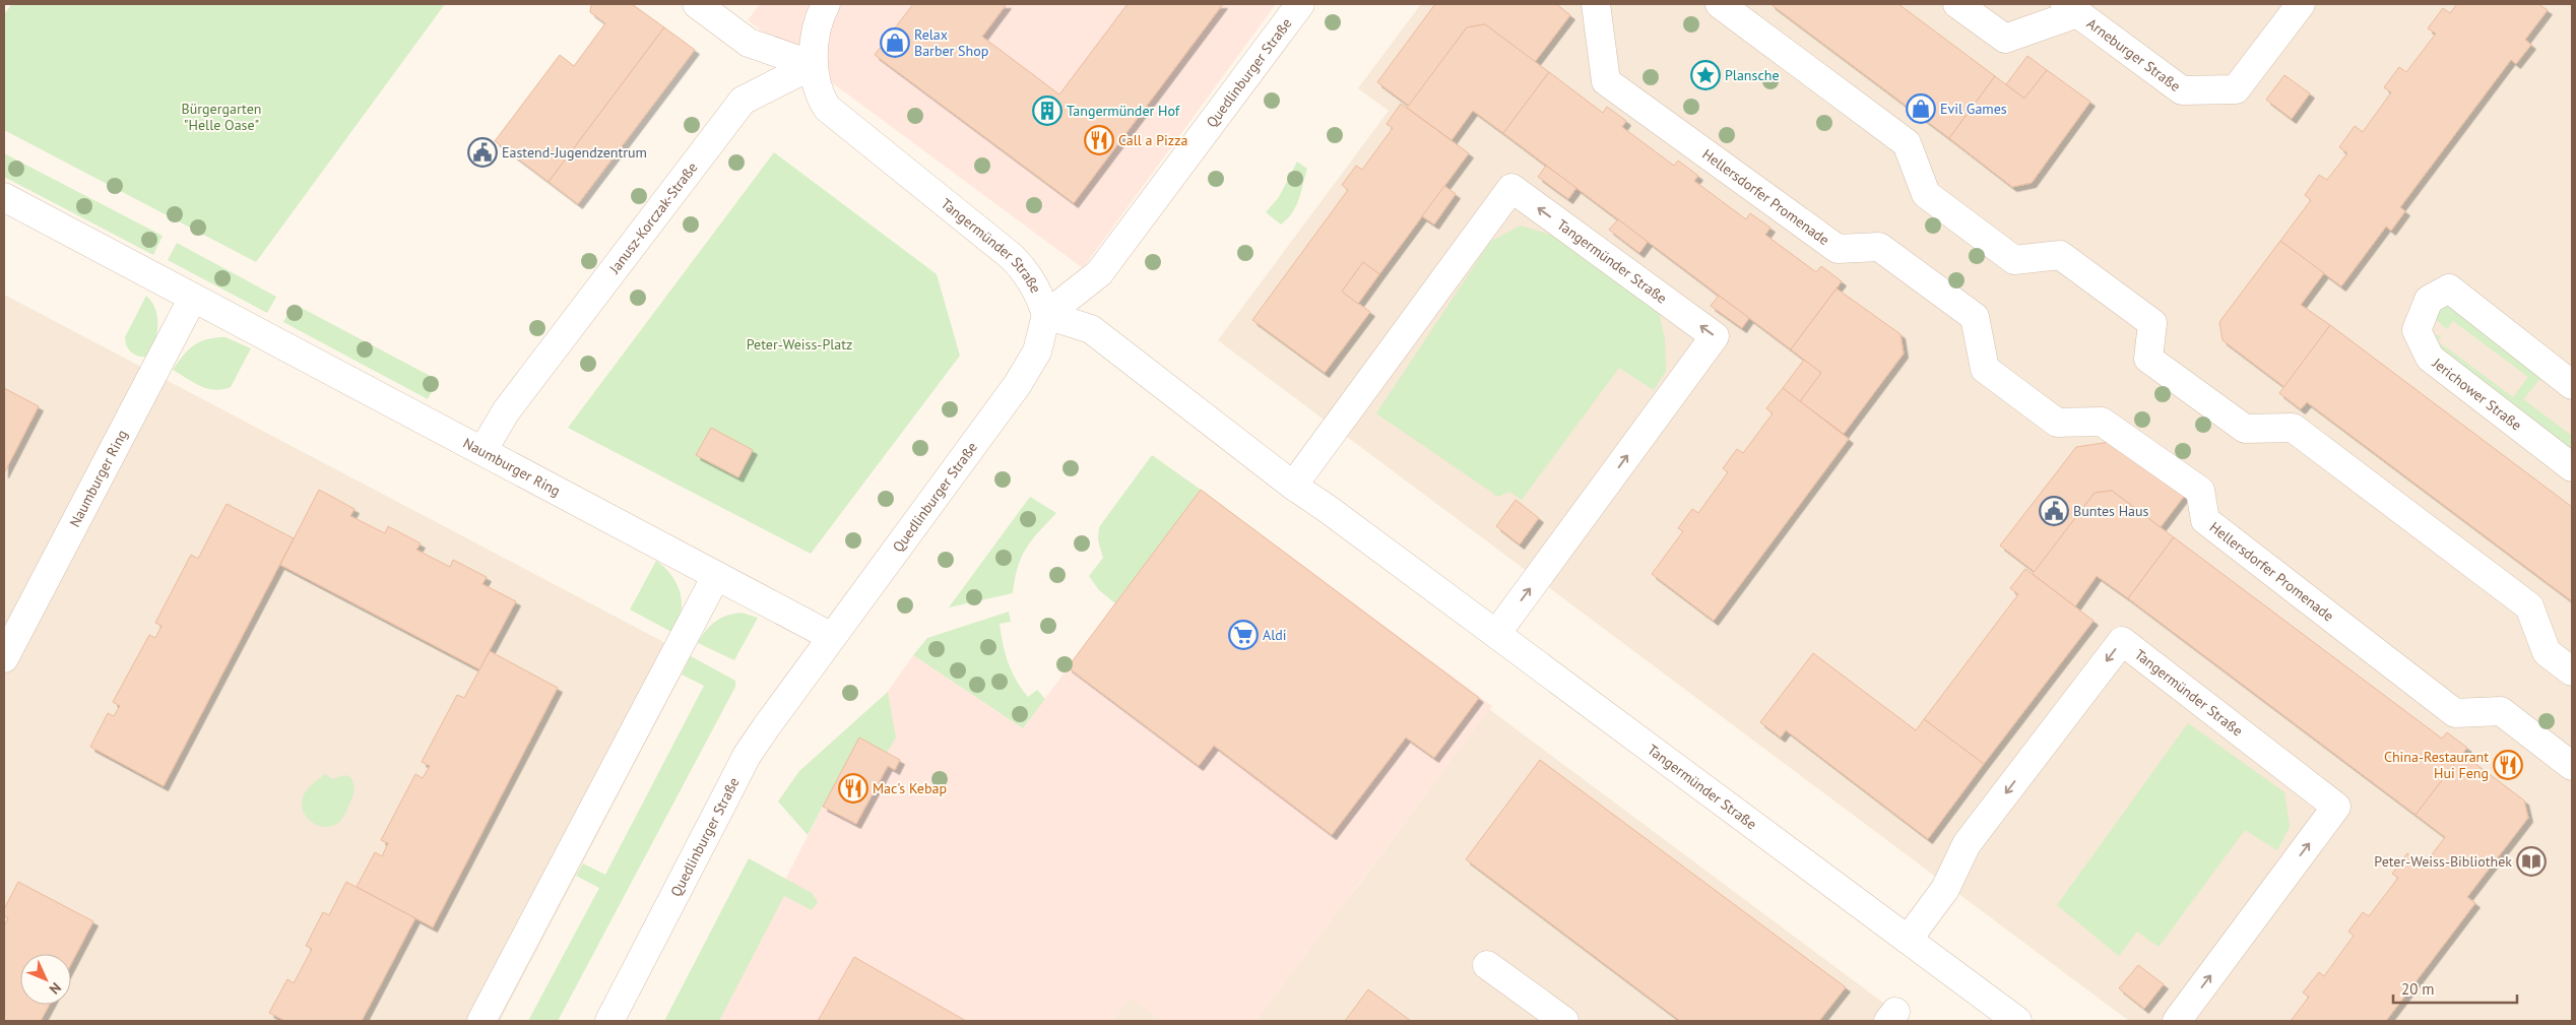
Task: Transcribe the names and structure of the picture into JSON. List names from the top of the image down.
{
  "streets": {
    "street": [
      "Arneburger Straße",
      "Quedlinburger Straße",
      "Hellersdorfer Promenade",
      "Janusz-Korczak-Straße",
      "Tangermünder Straße",
      "Jerichower Straße",
      "Naumburger Ring"
    ]
  },
  "crossings": [
    ["Quedlinburger Straße", "Tangermünder Straße"],
    ["Quedlinburger Straße", "Naumburger Ring"],
    ["Janusz-Korczak-Straße", "Tangermünder Straße"],
    ["Janusz-Korczak-Straße", "Naumburger Ring"]
  ],
  "parks": ["Bürgergarten \"Helle Oase\"", "Peter-Weiss-Platz"],
  "places": {
    "shop": ["Relax Barber Shop", "Evil Games"],
    "place": ["Plansche"],
    "building": ["Tangermünder Hof"],
    "restaurant": ["Call a Pizza", "China-Restaurant Hui Feng", "Mac's Kebap"],
    "public building": ["Eastend-Jugendzentrum", "Buntes Haus"],
    "supermarket": ["Aldi"],
    "library": ["Peter-Weiss-Bibliothek"]
  },
  "scale_bar": "20 m",
  "north": "bottom right"
}
